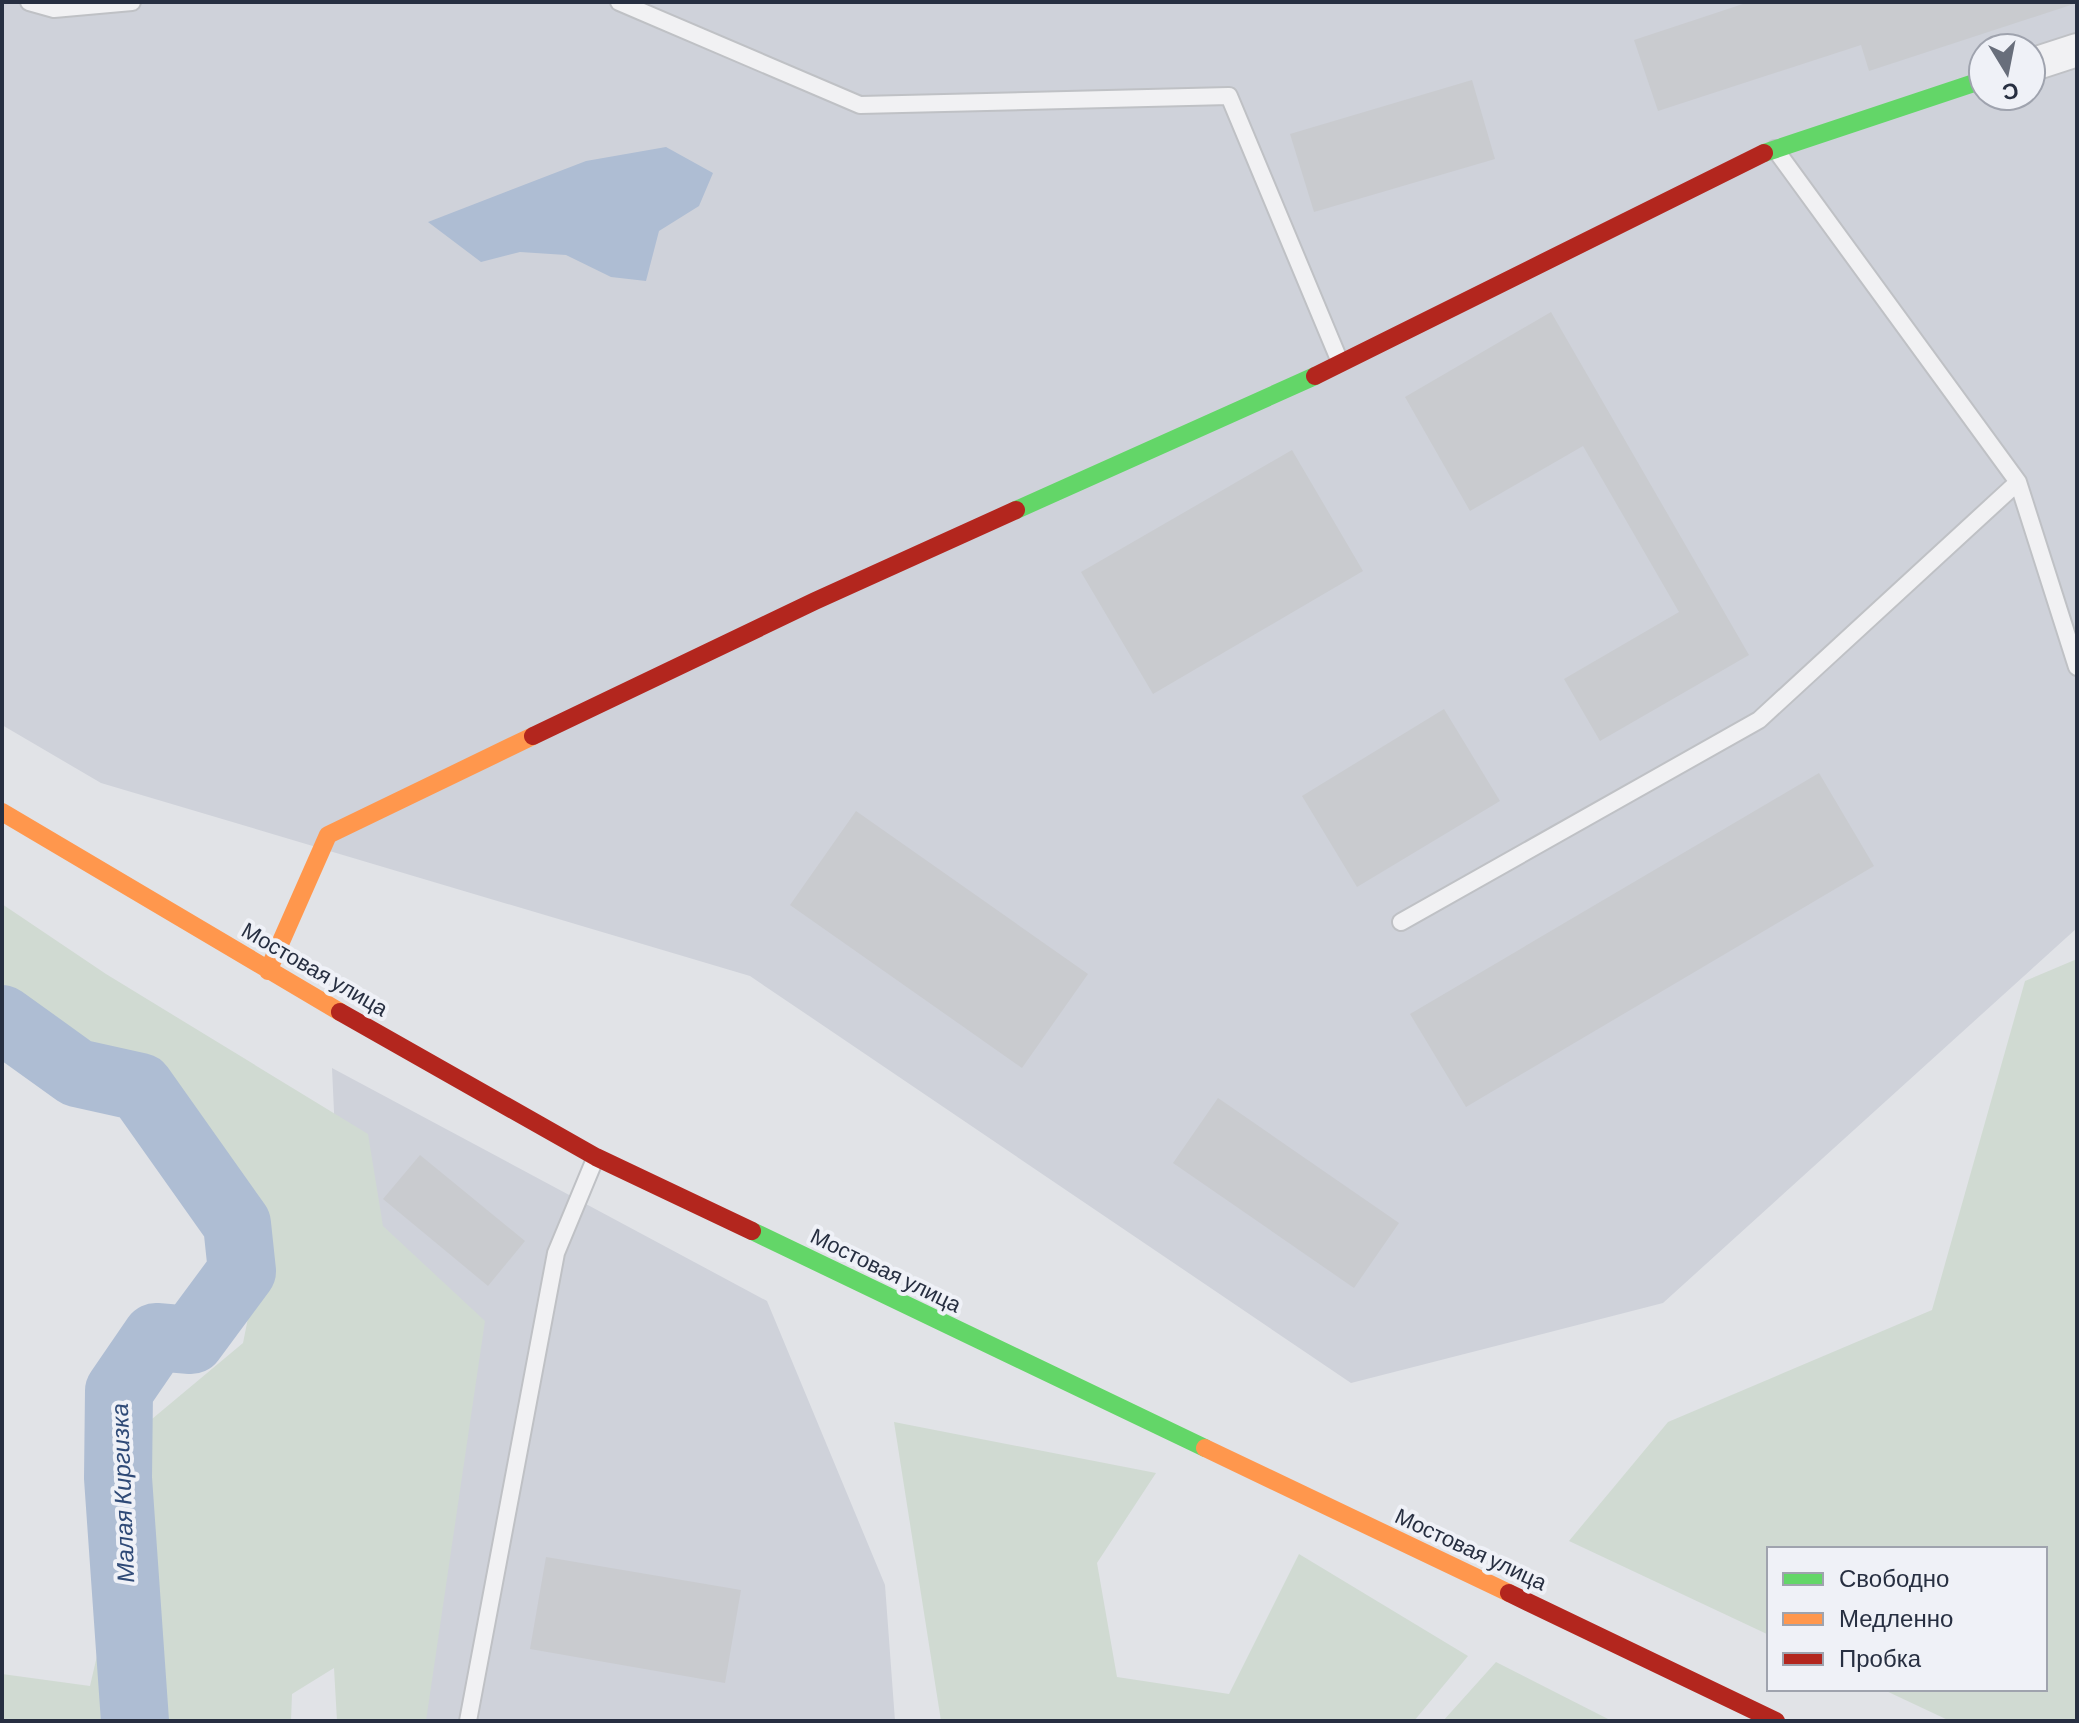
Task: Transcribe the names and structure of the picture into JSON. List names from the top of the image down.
{
  "streets": {
    "street": ["Мостовая улица"]
  },
  "water": ["Малая Киргизка"],
  "legend": ["Свободно", "Медленно", "Пробка"],
  "north": "bottom"
}
